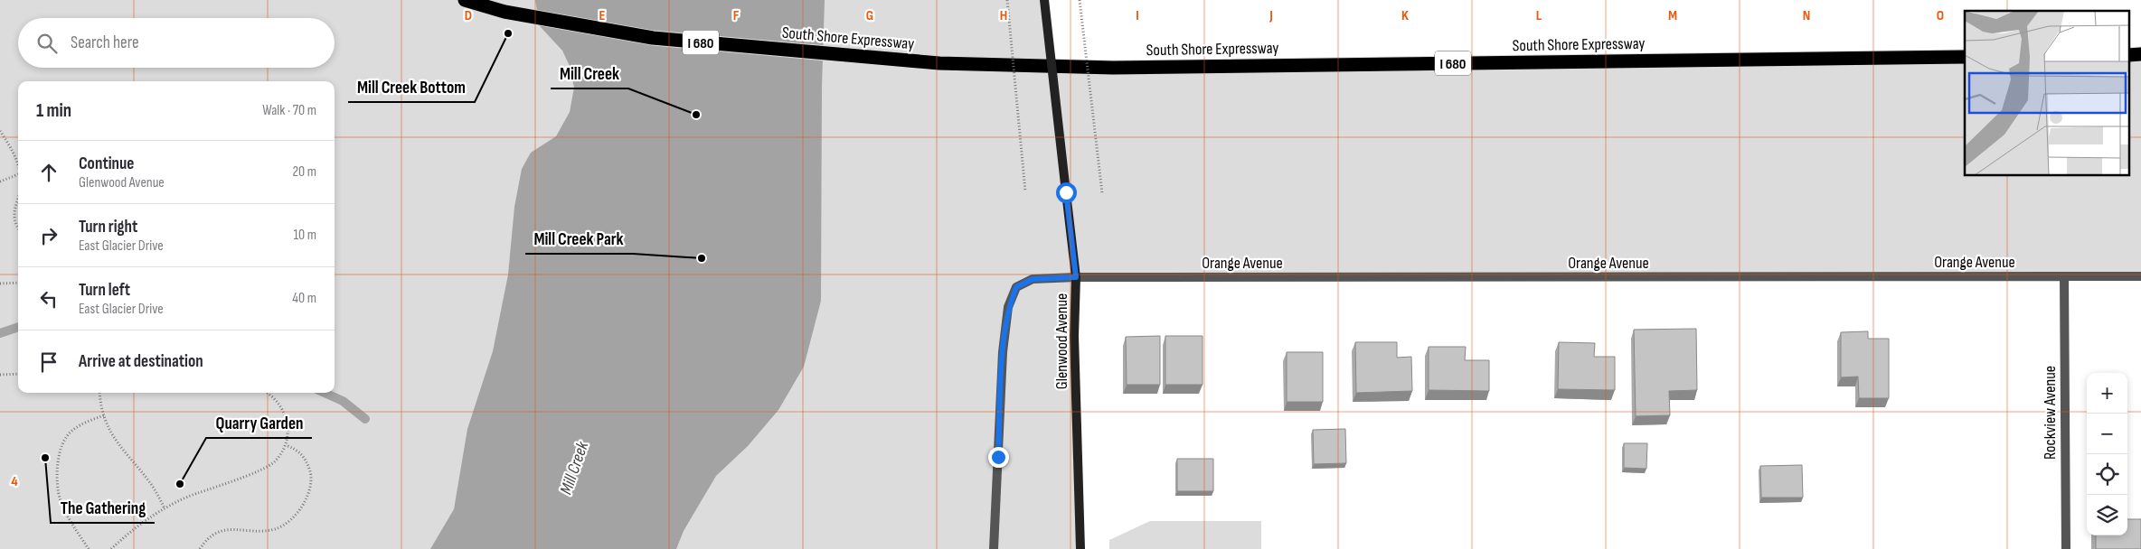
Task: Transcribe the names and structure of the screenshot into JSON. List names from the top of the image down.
{
  "streets": {
    "highway": ["South Shore Expressway", "I 680"],
    "main road": ["Glenwood Avenue"],
    "street": ["Orange Avenue", "Rockview Avenue"]
  },
  "crossings": [
    ["Orange Avenue", "Glenwood Avenue"],
    ["Orange Avenue", "Rockview Avenue"]
  ],
  "water": ["Mill Creek"],
  "places": [
    "Mill Creek Bottom",
    "Mill Creek",
    "Mill Creek Park",
    "The Gathering",
    "Quarry Garden"
  ],
  "page": {
    "search": "Search here",
    "heading": ["1 min", "Walk · 70 m"],
    "list": [
      ["Continue", "Glenwood Avenue", "20 m"],
      ["Turn right", "East Glacier Drive", "10 m"],
      ["Turn left", "East Glacier Drive", "40 m"],
      "Arrive at destination"
    ],
    "map_buttons": ["+", "−"]
  },
  "grid": {
    "columns": [
      "D",
      "E",
      "F",
      "G",
      "H",
      "I",
      "J",
      "K",
      "L",
      "M",
      "N",
      "O"
    ],
    "rows": ["4"]
  }
}
